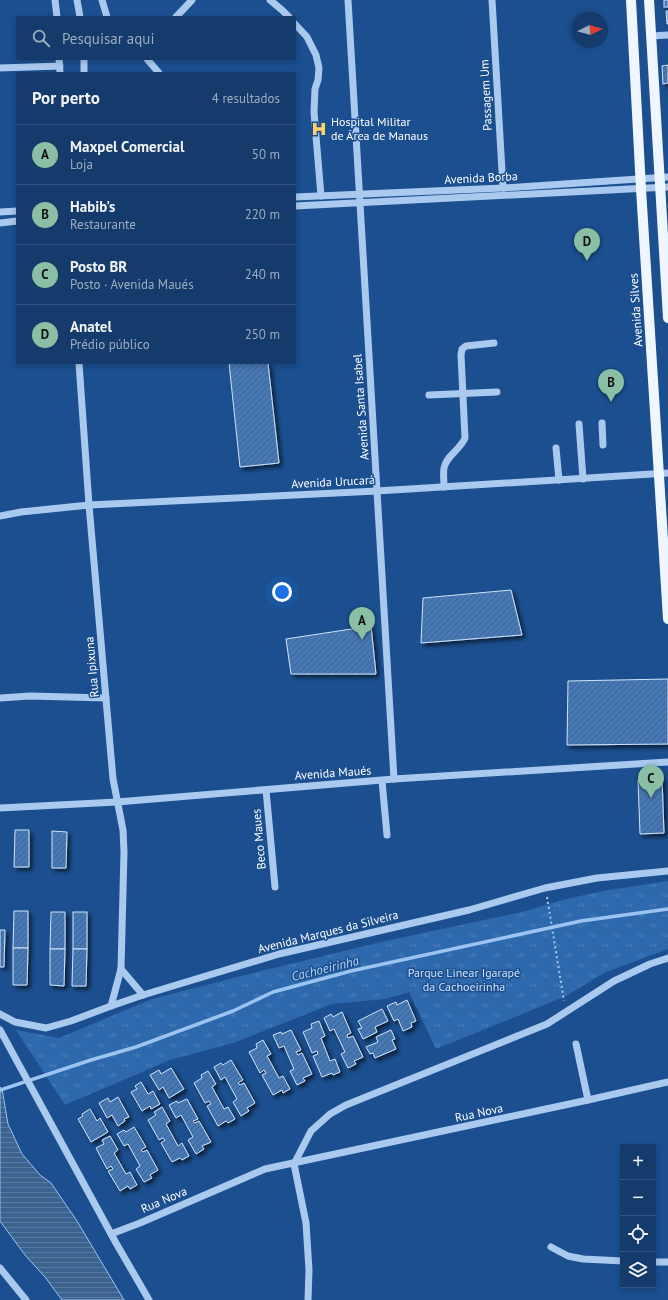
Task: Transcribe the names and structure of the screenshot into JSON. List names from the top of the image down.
{
  "streets": {
    "main road": ["Avenida Silves"],
    "street": [
      "Passagem Um",
      "Avenida Borba",
      "Avenida Santa Isabel",
      "Avenida Urucará",
      "Rua Ipixuna",
      "Avenida Maués",
      "Beco Maues",
      "Avenida Marques da Silveira",
      "Rua Nova"
    ]
  },
  "crossings": [
    ["Passagem Um", "Avenida Borba"],
    ["Avenida Borba", "Avenida Silves"],
    ["Avenida Borba", "Avenida Santa Isabel"],
    ["Avenida Silves", "Avenida Urucará"],
    ["Avenida Santa Isabel", "Avenida Urucará"],
    ["Avenida Santa Isabel", "Avenida Maués"],
    ["Avenida Urucará", "Rua Ipixuna"],
    ["Rua Ipixuna", "Avenida Maués"],
    ["Rua Ipixuna", "Avenida Marques da Silveira"],
    ["Avenida Maués", "Beco Maues"]
  ],
  "water": ["Cachoeirinha"],
  "parks": ["Parque Linear Igarapé da Cachoeirinha"],
  "places": {
    "hospital": ["Hospital Militar de Área de Manaus"]
  },
  "north": "right",
  "page": {
    "search": "Pesquisar aqui",
    "heading": ["Por perto", "4 resultados"],
    "list": [
      {
        "mark": "A",
        "name": "Maxpel Comercial",
        "note": "Loja",
        "value": "50 m"
      },
      {
        "mark": "B",
        "name": "Habib's",
        "note": "Restaurante",
        "value": "220 m"
      },
      {
        "mark": "C",
        "name": "Posto BR",
        "note": "Posto · Avenida Maués",
        "value": "240 m"
      },
      {
        "mark": "D",
        "name": "Anatel",
        "note": "Prédio público",
        "value": "250 m"
      }
    ],
    "pins": [
      "D",
      "B",
      "A",
      "C"
    ],
    "map_buttons": ["+", "−"]
  }
}
